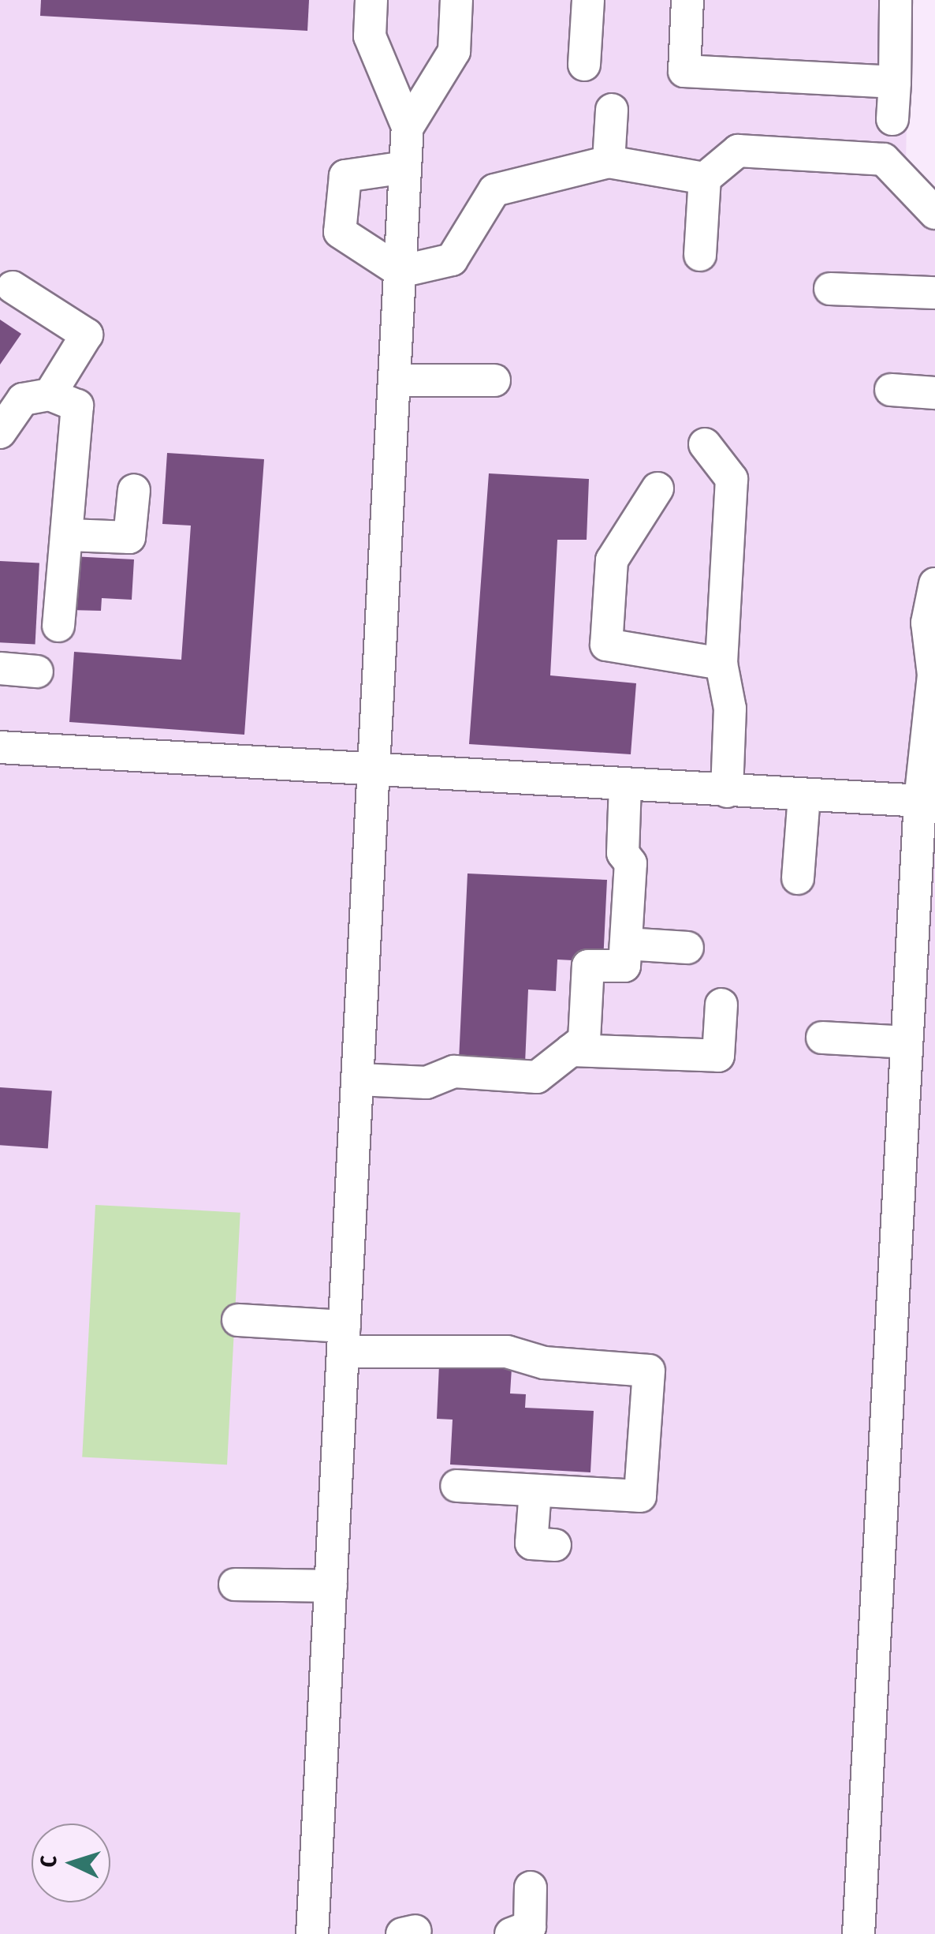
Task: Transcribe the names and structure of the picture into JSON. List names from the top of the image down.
{
  "north": "left"
}
